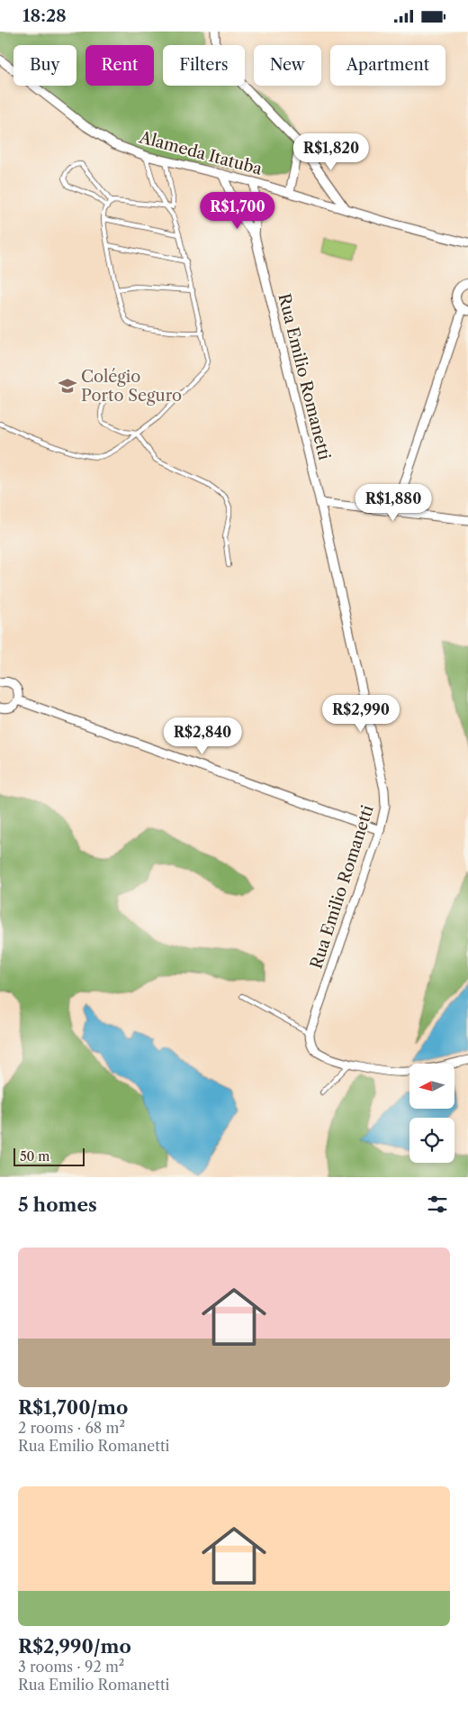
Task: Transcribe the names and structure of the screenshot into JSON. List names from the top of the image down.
{
  "streets": {
    "street": ["Alameda Itatuba", "Rua Emilio Romanetti"]
  },
  "crossings": [
    ["Alameda Itatuba", "Rua Emilio Romanetti"]
  ],
  "places": {
    "school or university": ["Colégio Porto Seguro"]
  },
  "scale_bar": "50 m",
  "north": "left",
  "page": {
    "status": "18:28",
    "chip": [
      "Buy",
      "Rent",
      "Filters",
      "New",
      "Apartment"
    ],
    "price": [
      "R$1,820",
      "R$1,700",
      "R$1,880",
      "R$2,990",
      "R$2,840"
    ],
    "scale": "50 m",
    "heading": "5 homes",
    "list": [
      {
        "name": "R$1,700/mo",
        "note": "2 rooms · 68 m² · Rua Emilio Romanetti"
      },
      {
        "name": "R$2,990/mo",
        "note": "3 rooms · 92 m² · Rua Emilio Romanetti"
      }
    ]
  }
}
